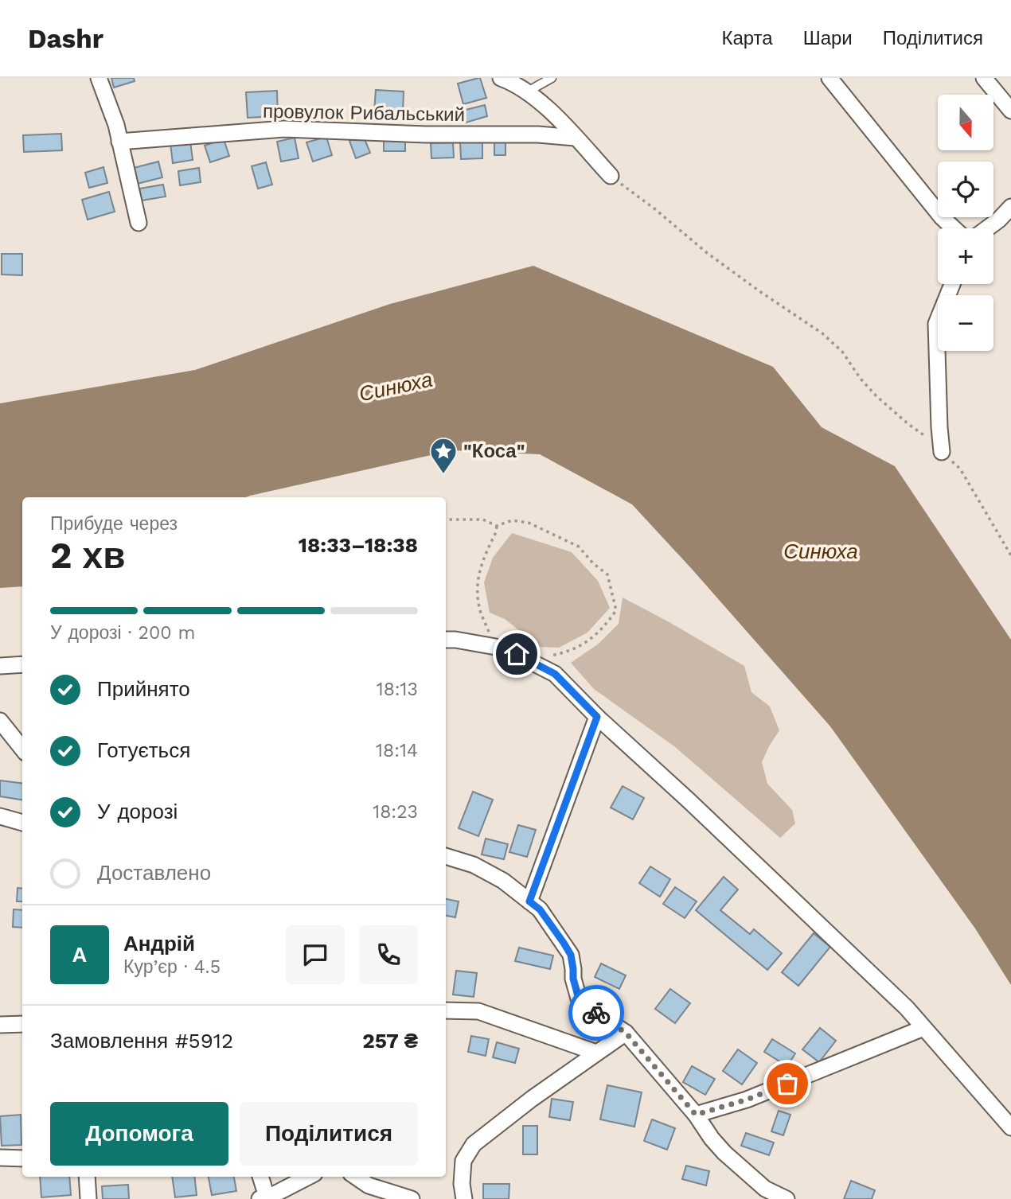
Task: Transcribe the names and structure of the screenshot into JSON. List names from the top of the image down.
{
  "streets": {
    "street": ["провулок Рибальський"]
  },
  "water": ["Синюха"],
  "places": {
    "place": ["\"Коса\""]
  },
  "north": "bottom",
  "page": {
    "header": "Dashr",
    "nav": ["Карта", "Шари", "Поділитися"],
    "map_buttons": ["+", "−"],
    "heading": ["2 хв", "Прибуде через", "18:33–18:38"],
    "panel": [
      "Андрій",
      "Кур’єр · 4.5",
      "Замовлення #5912",
      "257 ₴"
    ],
    "bar": "У дорозі · 200 m",
    "list": [
      ["Прийнято", "18:13"],
      ["Готується", "18:14"],
      ["У дорозі", "18:23"],
      "Доставлено"
    ],
    "round": "А",
    "buttons": ["Допомога", "Поділитися"]
  }
}
